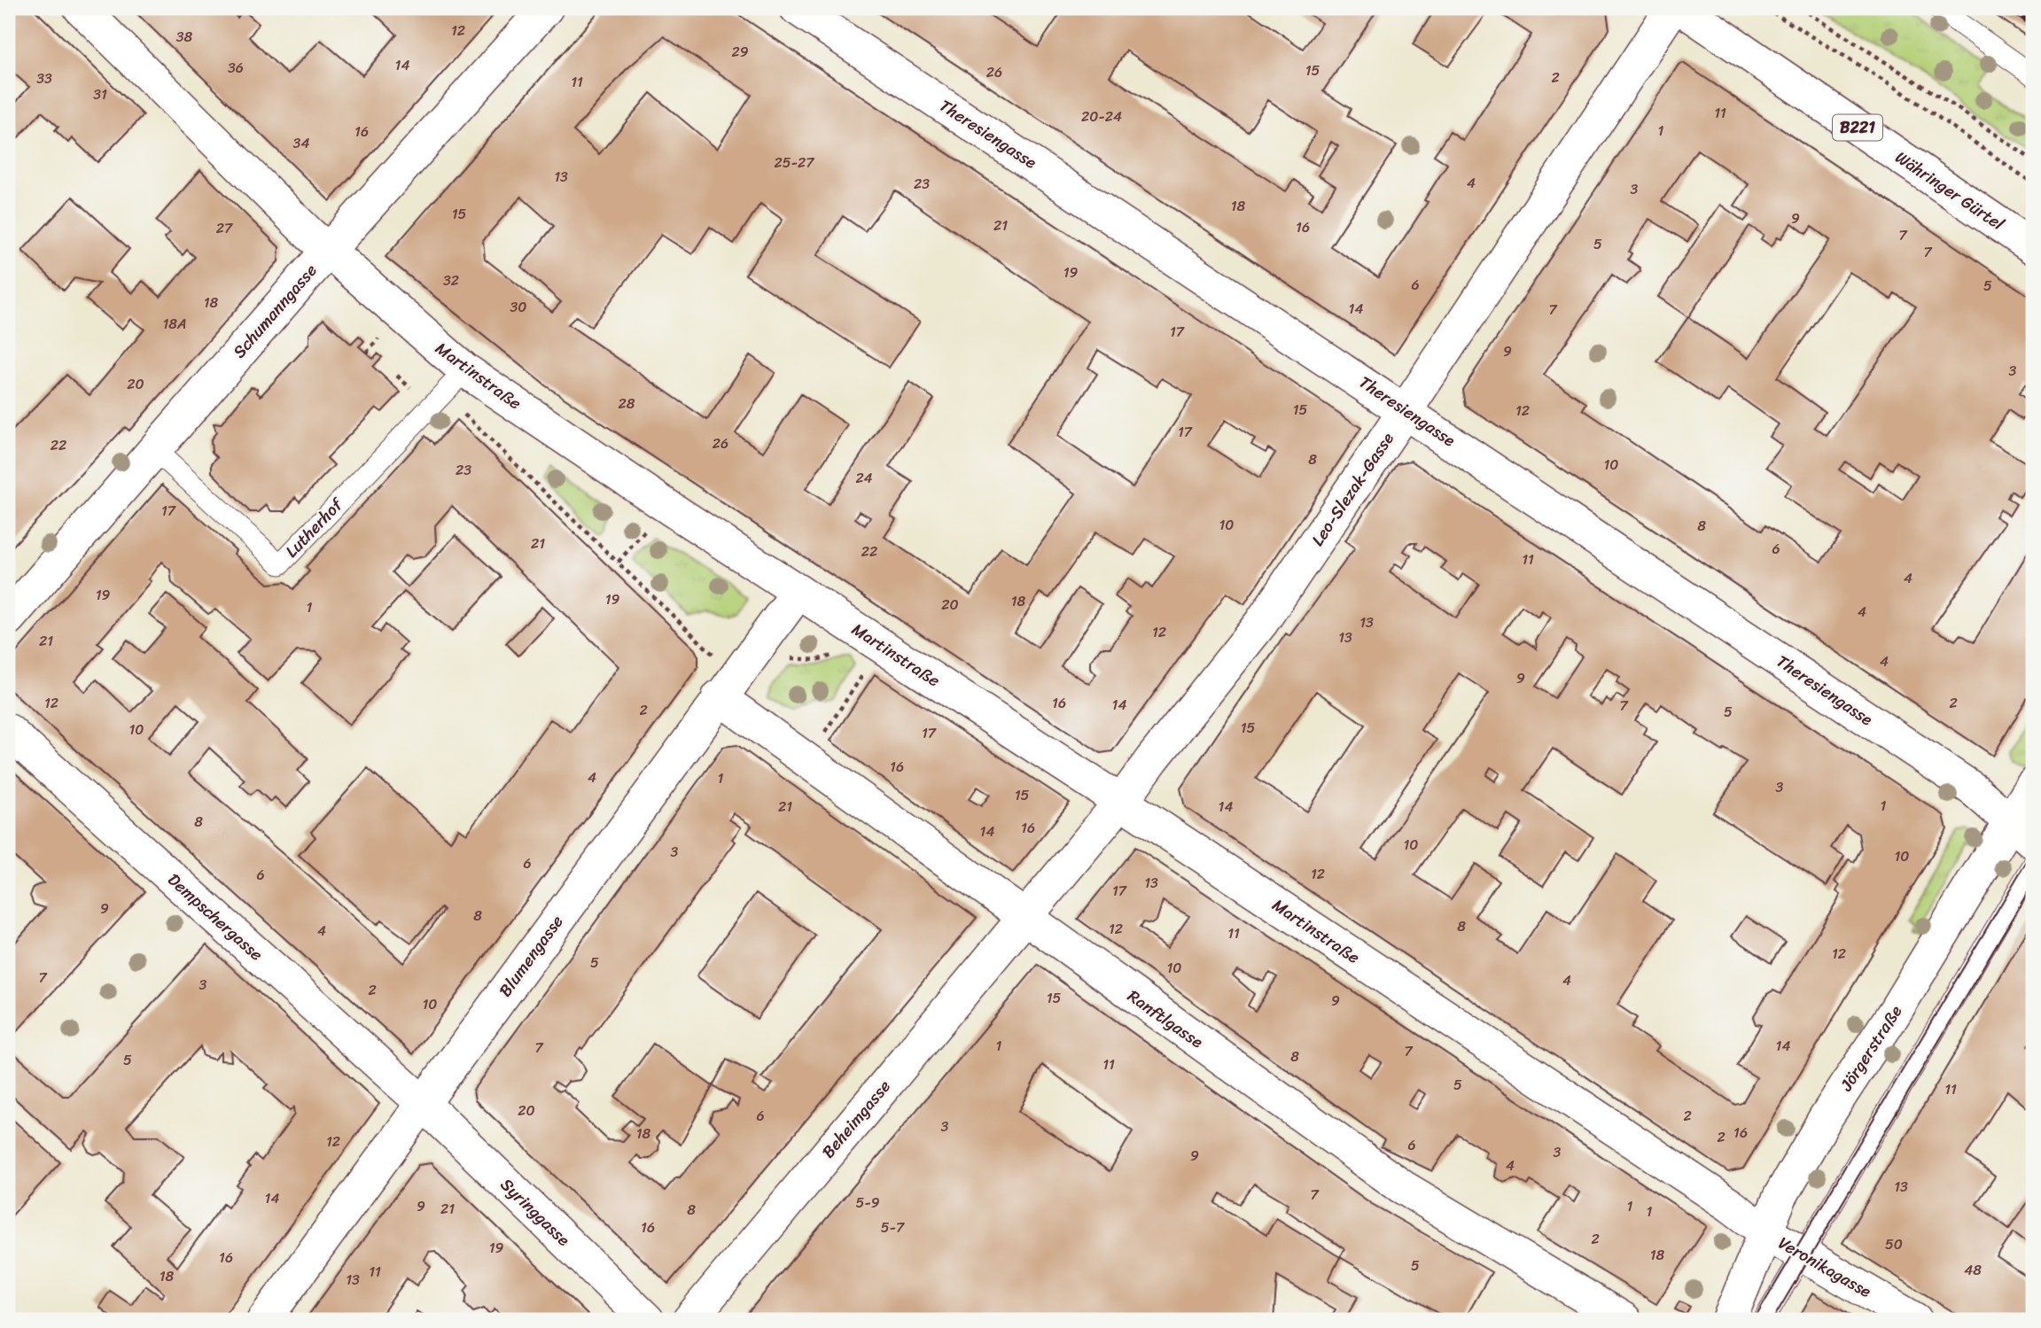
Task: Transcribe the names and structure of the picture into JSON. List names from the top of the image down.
{
  "streets": {
    "street": [
      "B221",
      "Theresiengasse",
      "Währinger Gürtel",
      "Schumanngasse",
      "Martinstraße",
      "Leo-Slezak-Gasse",
      "Dempschergasse",
      "Blumengasse",
      "Ranftlgasse",
      "Jörgerstraße",
      "Beheimgasse",
      "Syringgasse",
      "Veronikagasse"
    ],
    "lane": ["Lutherhof"]
  },
  "crossings": [
    ["Theresiengasse", "Leo-Slezak-Gasse"],
    ["Theresiengasse", "Jörgerstraße"],
    ["Schumanngasse", "Martinstraße"],
    ["Schumanngasse", "Lutherhof"],
    ["Martinstraße", "Leo-Slezak-Gasse"],
    ["Martinstraße", "Lutherhof"],
    ["Martinstraße", "Blumengasse"],
    ["Martinstraße", "Jörgerstraße"],
    ["Martinstraße", "Veronikagasse"],
    ["Leo-Slezak-Gasse", "Ranftlgasse"],
    ["Leo-Slezak-Gasse", "Beheimgasse"],
    ["Dempschergasse", "Blumengasse"],
    ["Dempschergasse", "Syringgasse"],
    ["Blumengasse", "Ranftlgasse"],
    ["Blumengasse", "Syringgasse"],
    ["Ranftlgasse", "Beheimgasse"],
    ["Jörgerstraße", "Veronikagasse"]
  ],
  "house_numbers": [
    "12",
    "38",
    "29",
    "14",
    "36",
    "15",
    "26",
    "2",
    "33",
    "11",
    "31",
    "11",
    "20-24",
    "1",
    "16",
    "34",
    "25-27",
    "13",
    "4",
    "23",
    "3",
    "18",
    "15",
    "9",
    "21",
    "16",
    "27",
    "7",
    "5",
    "7",
    "19",
    "32",
    "6",
    "5",
    "18",
    "30",
    "14",
    "7",
    "18A",
    "17",
    "9",
    "3",
    "20",
    "28",
    "15",
    "12",
    "17",
    "26",
    "22",
    "8",
    "10",
    "23",
    "24",
    "17",
    "10",
    "8",
    "21",
    "6",
    "22",
    "11",
    "4",
    "19",
    "19",
    "18",
    "20",
    "1",
    "4",
    "13",
    "12",
    "13",
    "21",
    "4",
    "9",
    "12",
    "16",
    "2",
    "14",
    "7",
    "2",
    "5",
    "15",
    "10",
    "17",
    "16",
    "4",
    "1",
    "3",
    "15",
    "1",
    "21",
    "14",
    "8",
    "16",
    "14",
    "10",
    "3",
    "10",
    "6",
    "12",
    "6",
    "13",
    "17",
    "9",
    "8",
    "8",
    "12",
    "4",
    "11",
    "12",
    "5",
    "10",
    "7",
    "4",
    "3",
    "2",
    "15",
    "9",
    "10",
    "1",
    "14",
    "7",
    "7",
    "8",
    "5",
    "11",
    "5",
    "11",
    "20",
    "6",
    "2",
    "3",
    "16",
    "18",
    "2",
    "12",
    "6",
    "3",
    "9",
    "4",
    "13",
    "7",
    "14",
    "5-9",
    "9",
    "1",
    "21",
    "8",
    "1",
    "16",
    "5-7",
    "2",
    "50",
    "19",
    "18",
    "16",
    "5",
    "48",
    "11",
    "18",
    "13"
  ]
}
